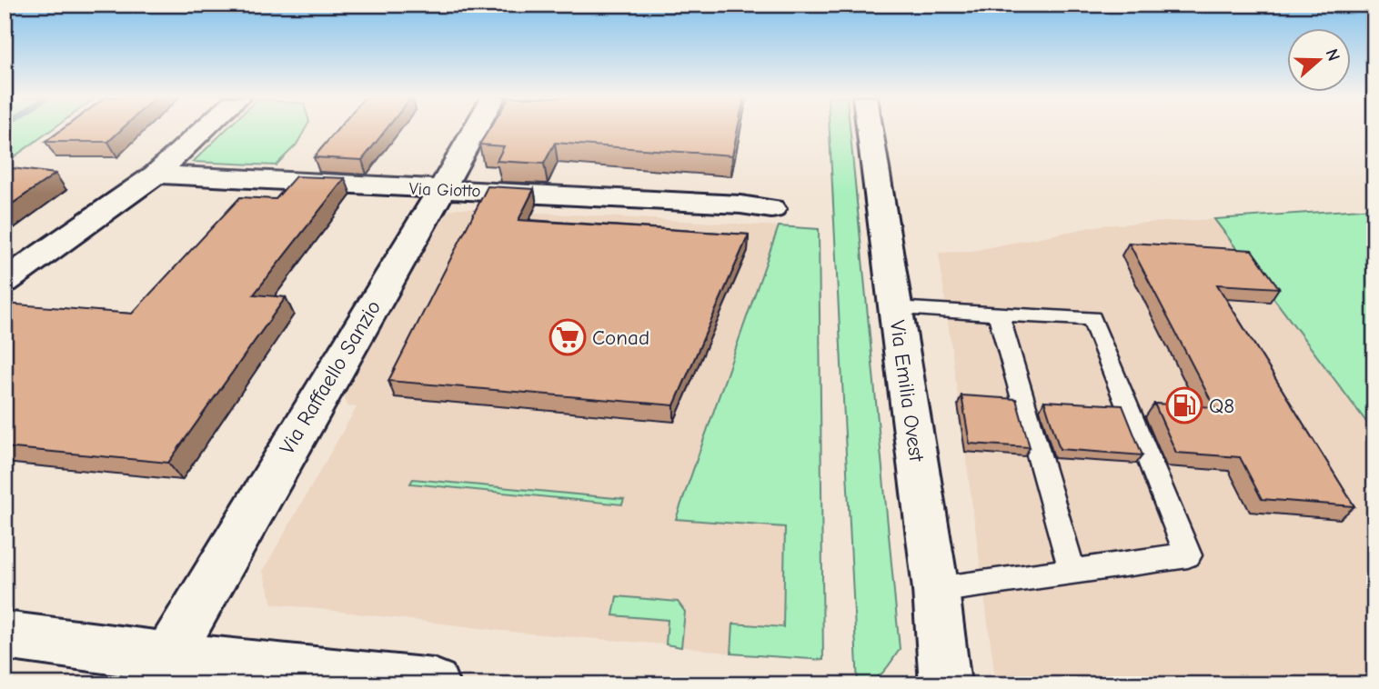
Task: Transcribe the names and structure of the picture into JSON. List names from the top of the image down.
{
  "streets": {
    "street": ["Via Giotto", "Via Raffaello Sanzio", "Via Emilia Ovest"]
  },
  "crossings": [
    ["Via Giotto", "Via Raffaello Sanzio"]
  ],
  "places": {
    "supermarket": ["Conad"],
    "fuel station": ["Q8"]
  },
  "north": "right"
}
